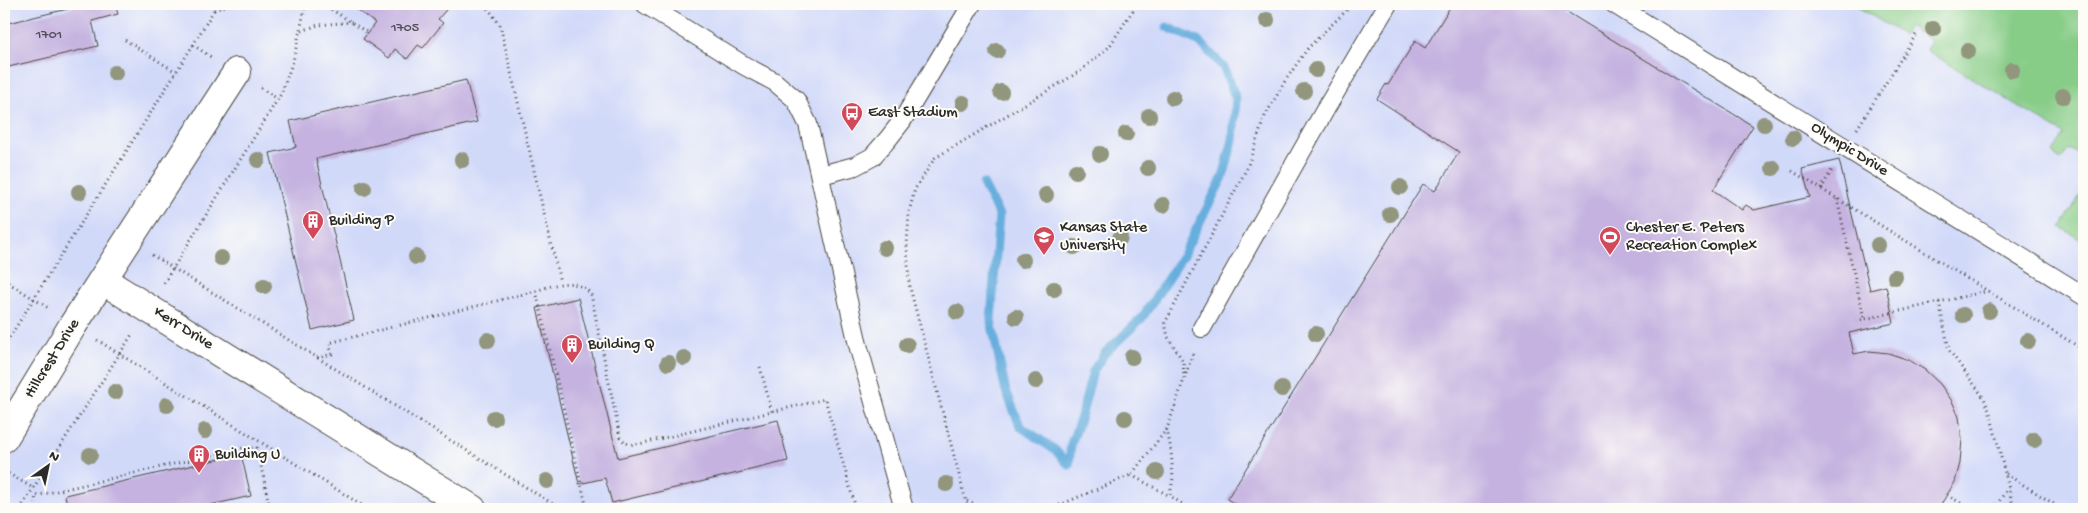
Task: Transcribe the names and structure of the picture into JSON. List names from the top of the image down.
{
  "streets": {
    "street": ["Kerr Drive", "Hillcrest Drive"],
    "lane": ["Olympic Drive"]
  },
  "crossings": [
    ["Kerr Drive", "Hillcrest Drive"]
  ],
  "places": {
    "bus stop": ["East Stadium"],
    "building": ["Building P", "Building Q", "Building U"],
    "school or university": ["Kansas State University"],
    "sports": ["Chester E. Peters Recreation Complex"]
  },
  "house_numbers": ["1705", "1701"],
  "north": "top right"
}
